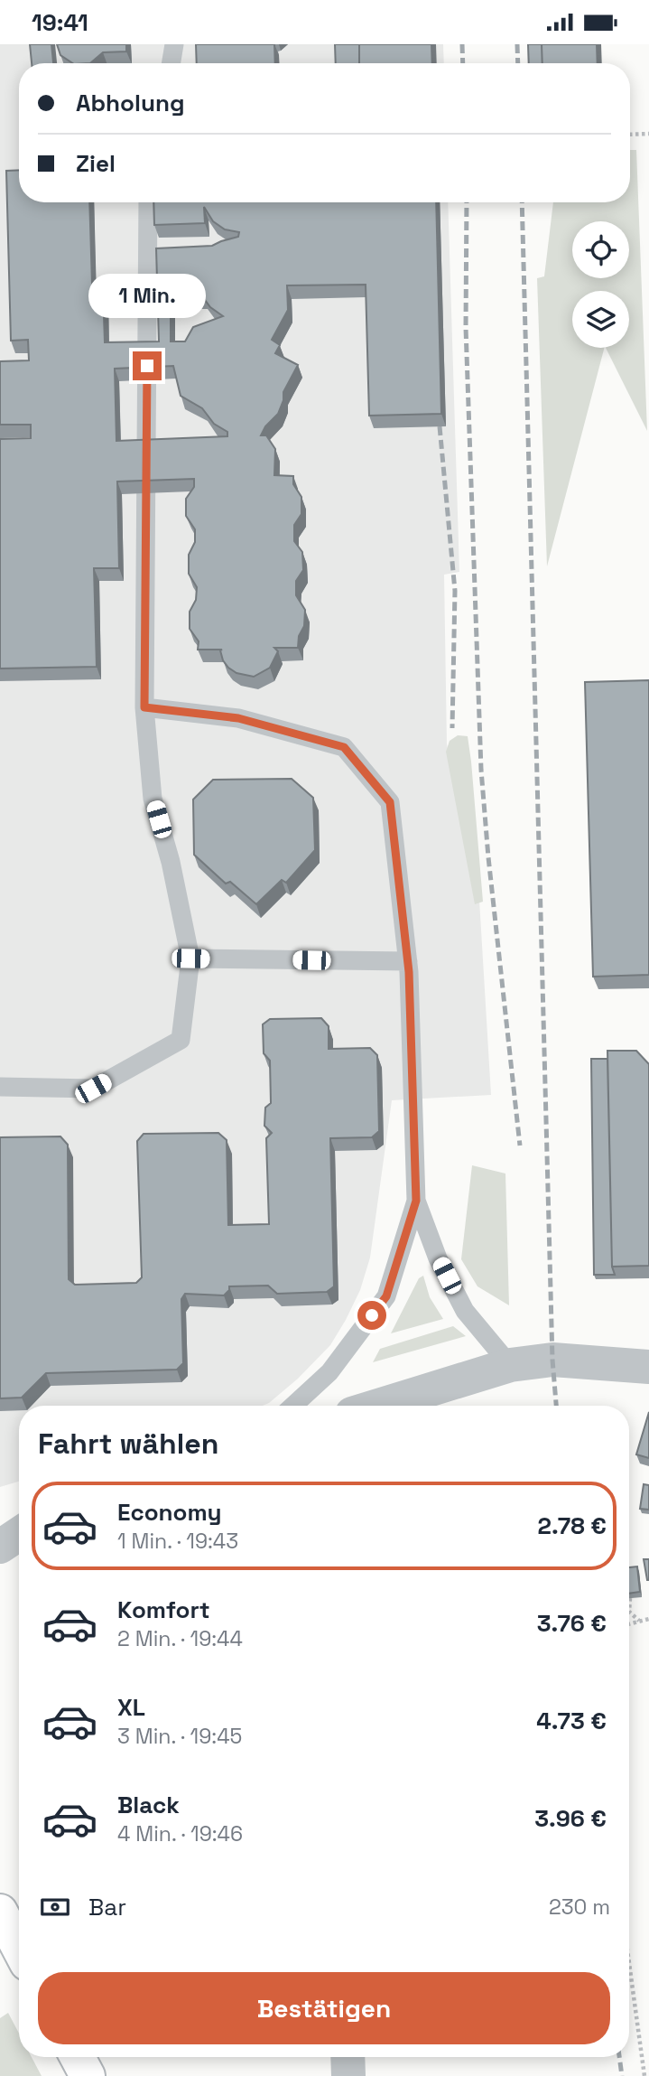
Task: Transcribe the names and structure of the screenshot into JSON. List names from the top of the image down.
{
  "page": {
    "status": "19:41",
    "banner": ["Abholung", "Ziel"],
    "bubble": "1 Min.",
    "heading": "Fahrt wählen",
    "list": [
      {
        "name": "Economy",
        "note": "1 Min. · 19:43",
        "value": "2.78 €"
      },
      {
        "name": "Komfort",
        "note": "2 Min. · 19:44",
        "value": "3.76 €"
      },
      {
        "name": "XL",
        "note": "3 Min. · 19:45",
        "value": "4.73 €"
      },
      {
        "name": "Black",
        "note": "4 Min. · 19:46",
        "value": "3.96 €"
      }
    ],
    "pay": ["Bar", "230 m"],
    "buttons": "Bestätigen"
  }
}
